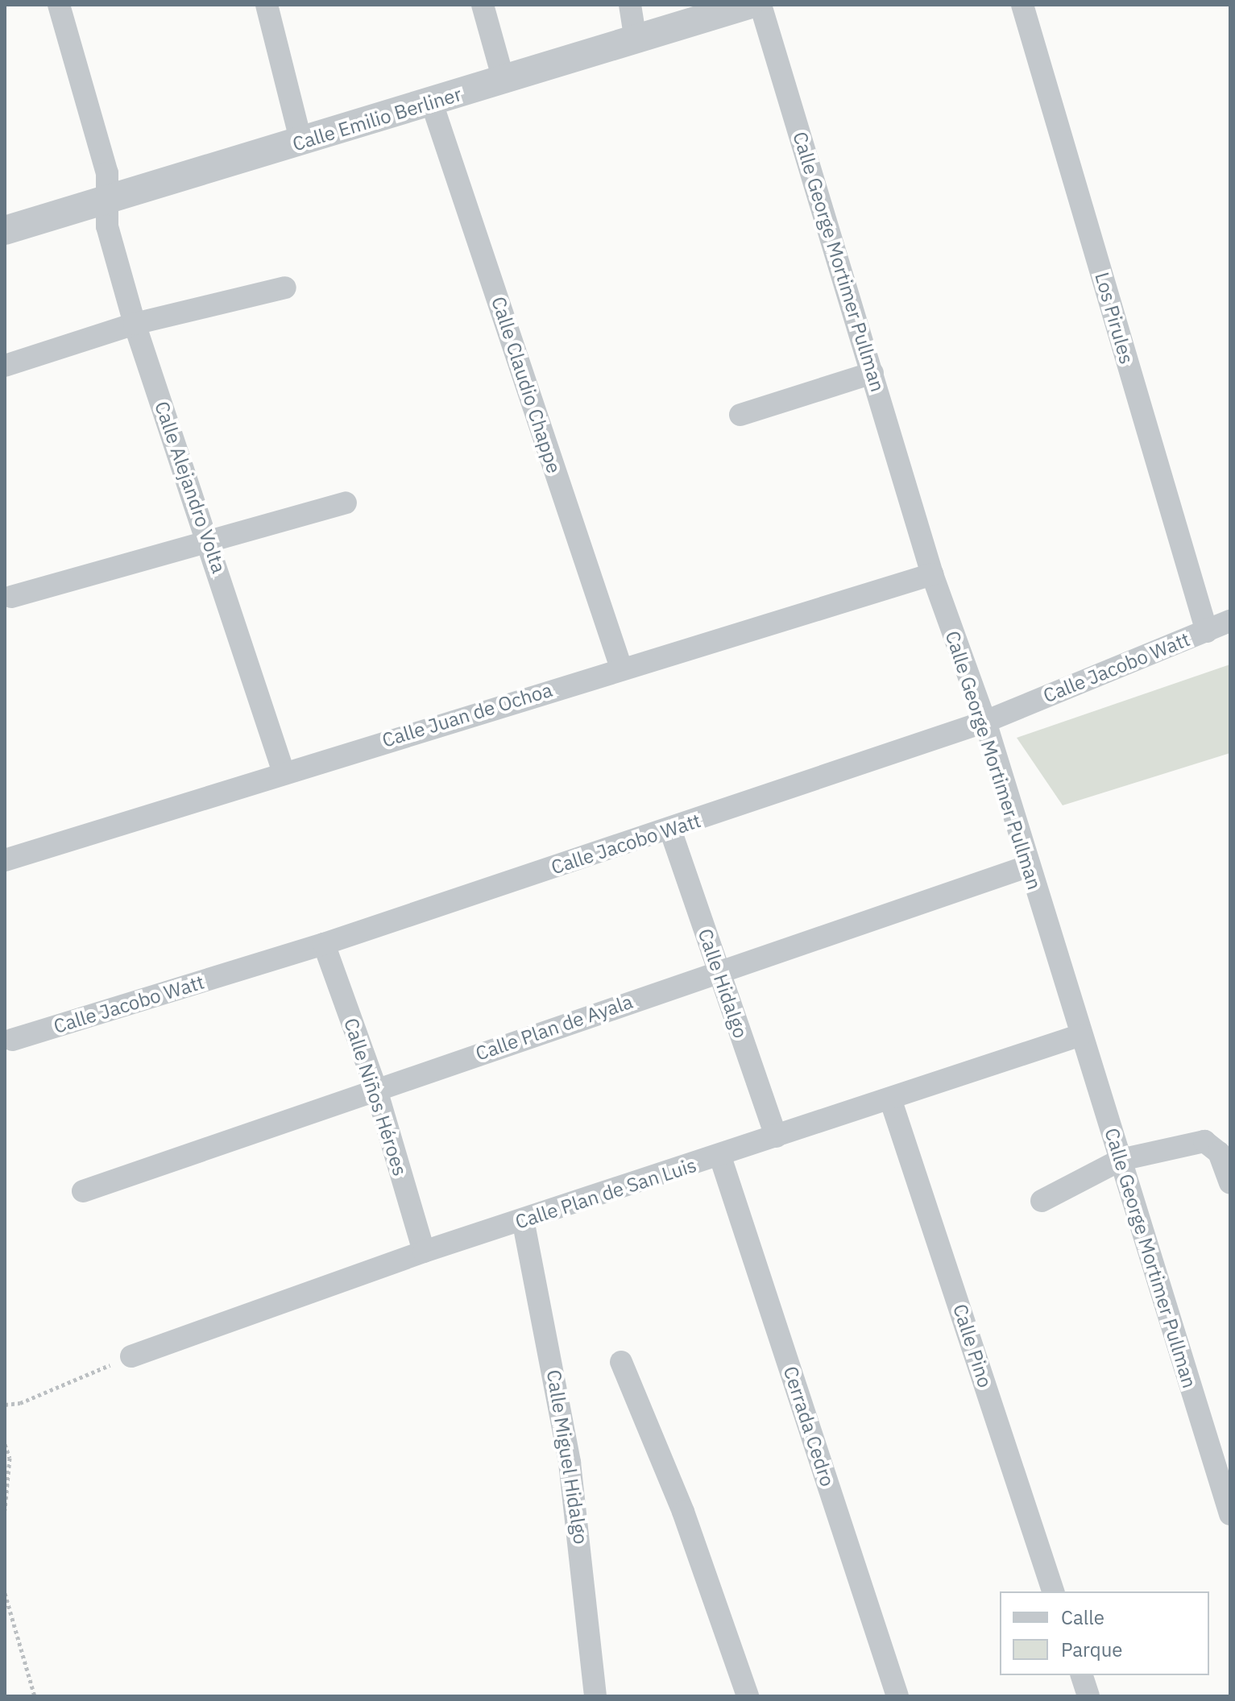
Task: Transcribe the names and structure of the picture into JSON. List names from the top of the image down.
{
  "streets": {
    "street": [
      "Calle Emilio Berliner",
      "Calle George Mortimer Pullman",
      "Los Pirules",
      "Calle Claudio Chappe",
      "Calle Alejandro Volta",
      "Calle Jacobo Watt",
      "Calle Juan de Ochoa",
      "Calle Hidalgo",
      "Calle Plan de Ayala",
      "Calle Niños Héroes",
      "Calle Plan de San Luis",
      "Calle Pino",
      "Cerrada Cedro",
      "Calle Miguel Hidalgo"
    ]
  },
  "crossings": [
    ["Calle Emilio Berliner", "Calle Claudio Chappe"],
    ["Calle Emilio Berliner", "Calle Alejandro Volta"],
    ["Calle George Mortimer Pullman", "Calle Jacobo Watt"],
    ["Calle George Mortimer Pullman", "Calle Juan de Ochoa"],
    ["Calle George Mortimer Pullman", "Calle Plan de Ayala"],
    ["Calle George Mortimer Pullman", "Calle Plan de San Luis"],
    ["Los Pirules", "Calle Jacobo Watt"],
    ["Calle Claudio Chappe", "Calle Juan de Ochoa"],
    ["Calle Alejandro Volta", "Calle Juan de Ochoa"],
    ["Calle Jacobo Watt", "Calle Hidalgo"],
    ["Calle Jacobo Watt", "Calle Niños Héroes"],
    ["Calle Hidalgo", "Calle Plan de Ayala"],
    ["Calle Hidalgo", "Calle Plan de San Luis"],
    ["Calle Plan de Ayala", "Calle Niños Héroes"],
    ["Calle Niños Héroes", "Calle Plan de San Luis"],
    ["Calle Plan de San Luis", "Calle Pino"],
    ["Calle Plan de San Luis", "Cerrada Cedro"],
    ["Calle Plan de San Luis", "Calle Miguel Hidalgo"]
  ],
  "legend": ["Calle", "Parque"]
}
